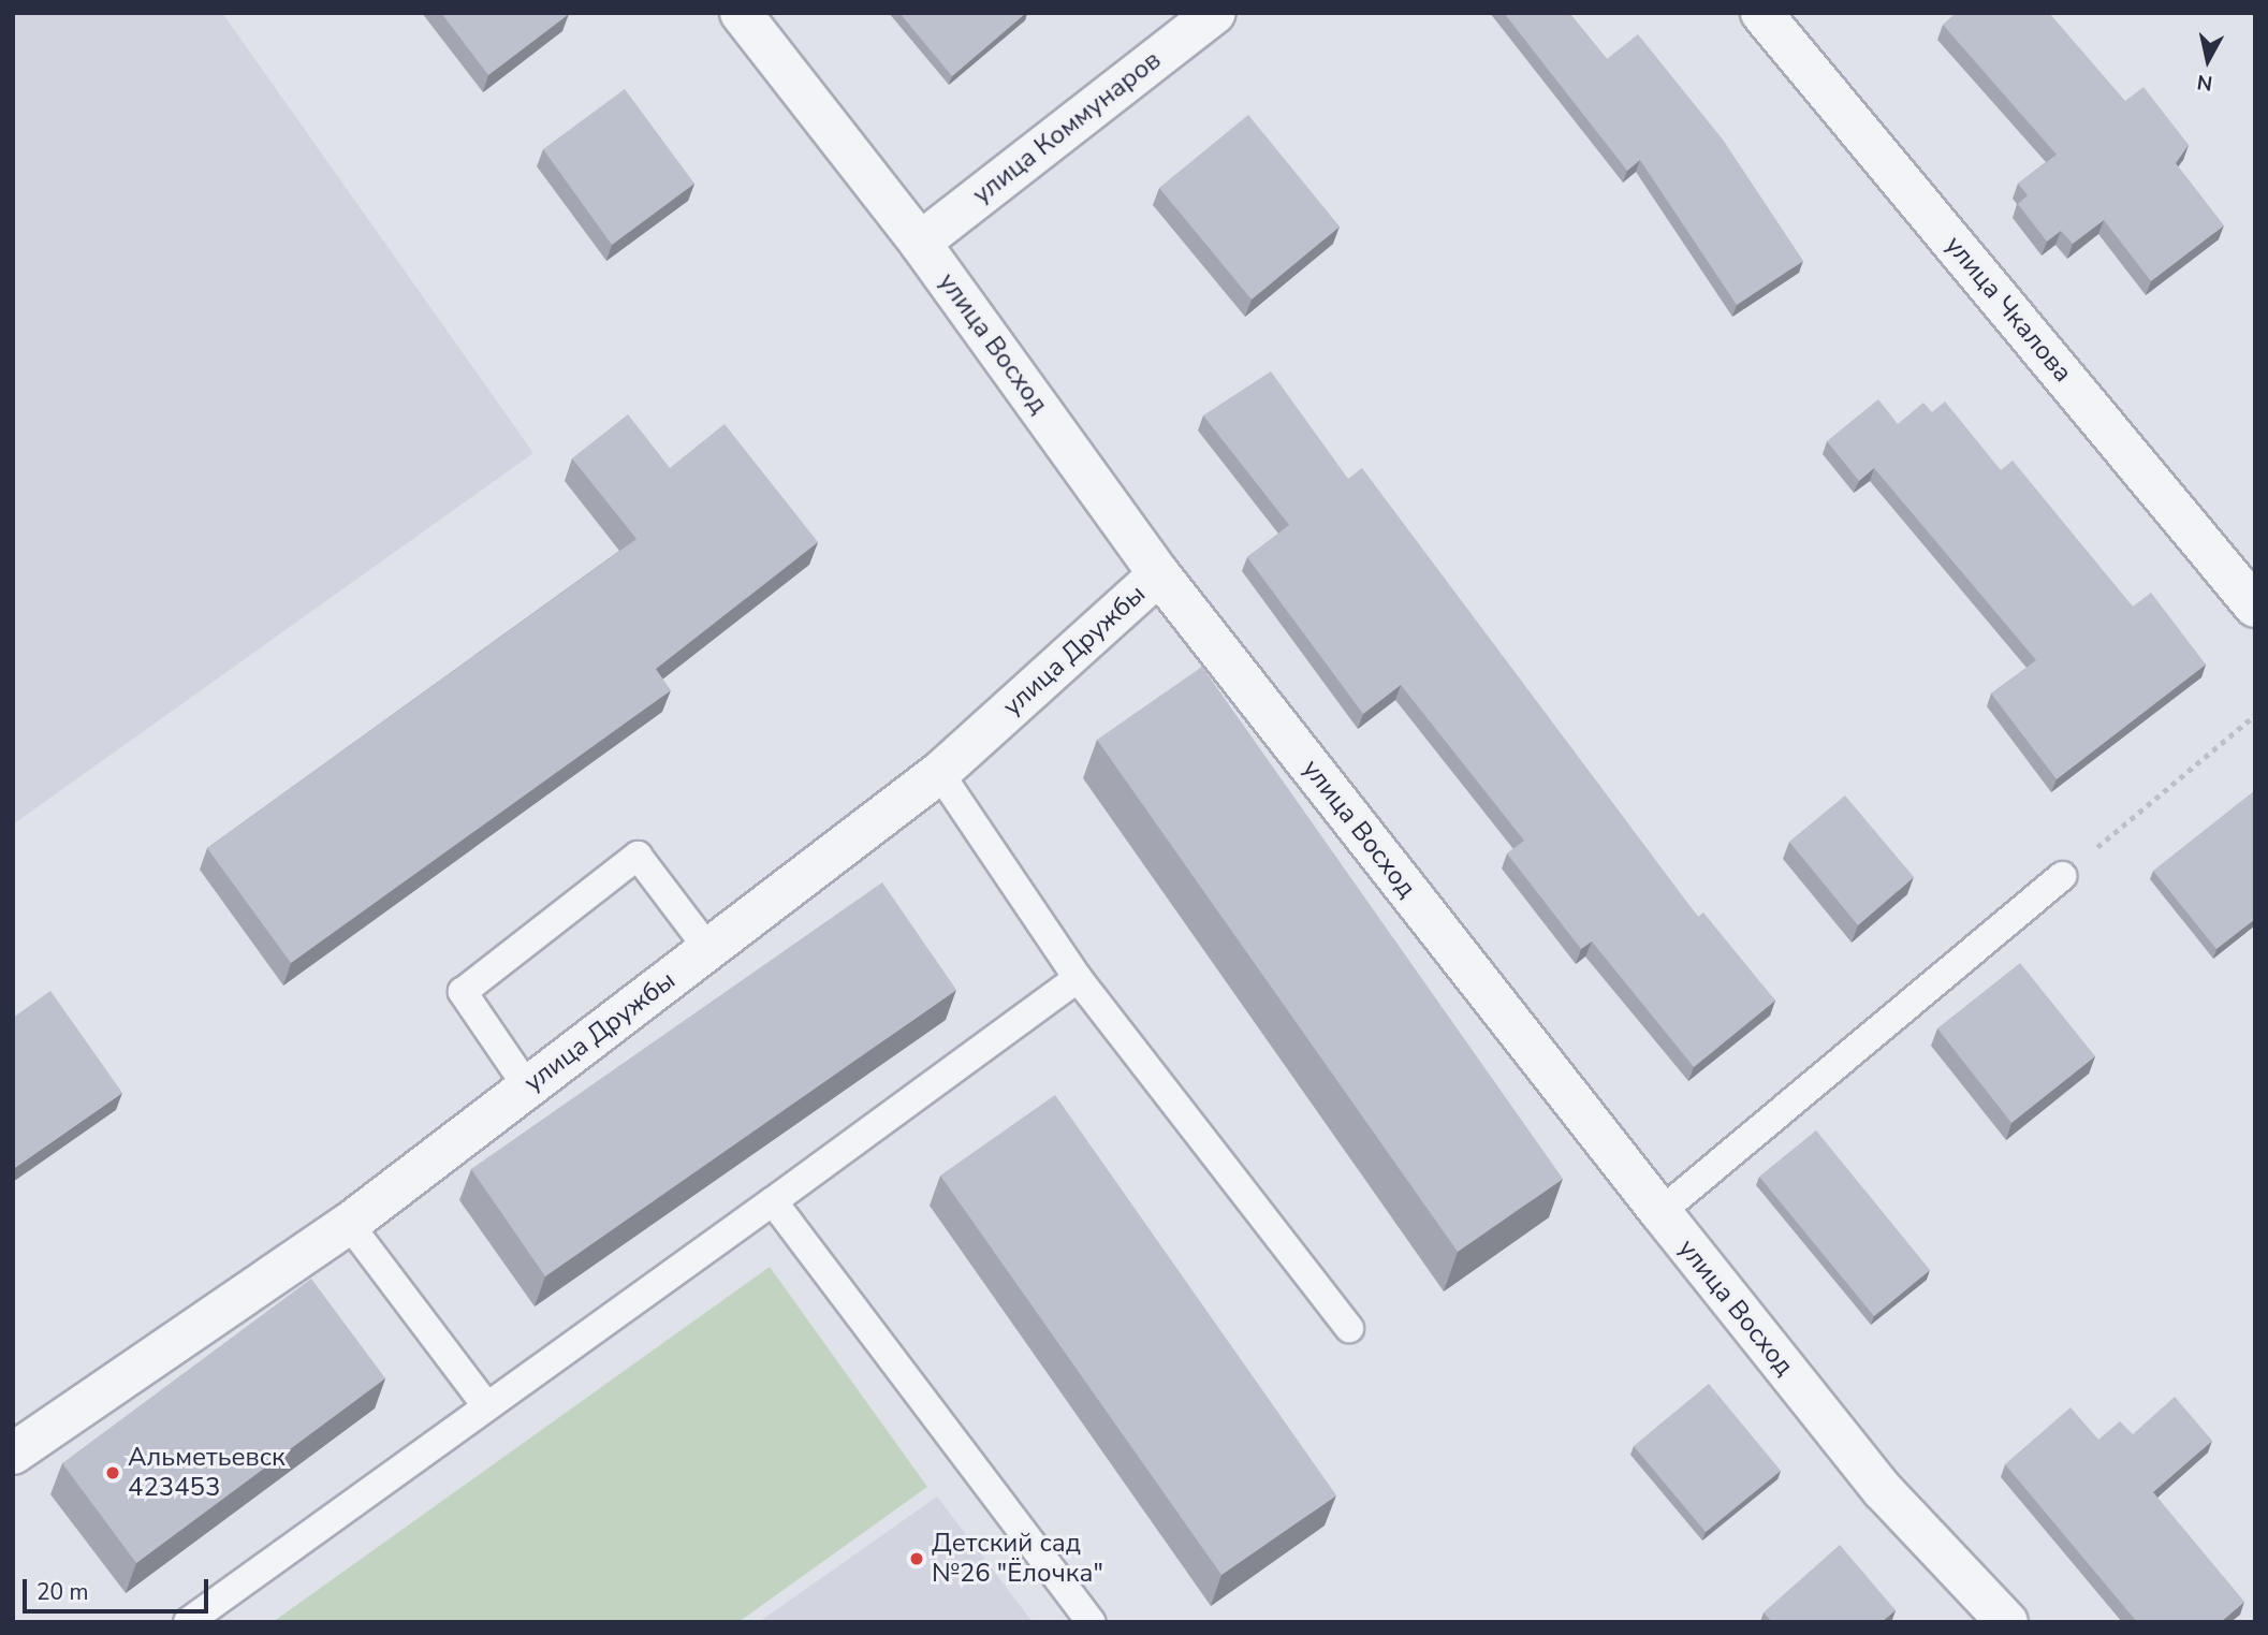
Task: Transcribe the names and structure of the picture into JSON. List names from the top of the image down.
{
  "streets": {
    "street": [
      "улица Коммунаров",
      "улица Чкалова",
      "улица Восход",
      "улица Дружбы"
    ]
  },
  "crossings": [
    ["улица Коммунаров", "улица Восход"],
    ["улица Восход", "улица Дружбы"]
  ],
  "places": ["Альметьевск 423453", "Детский сад №26 \"Ёлочка\""],
  "scale_bar": "20 m",
  "north": "bottom"
}
